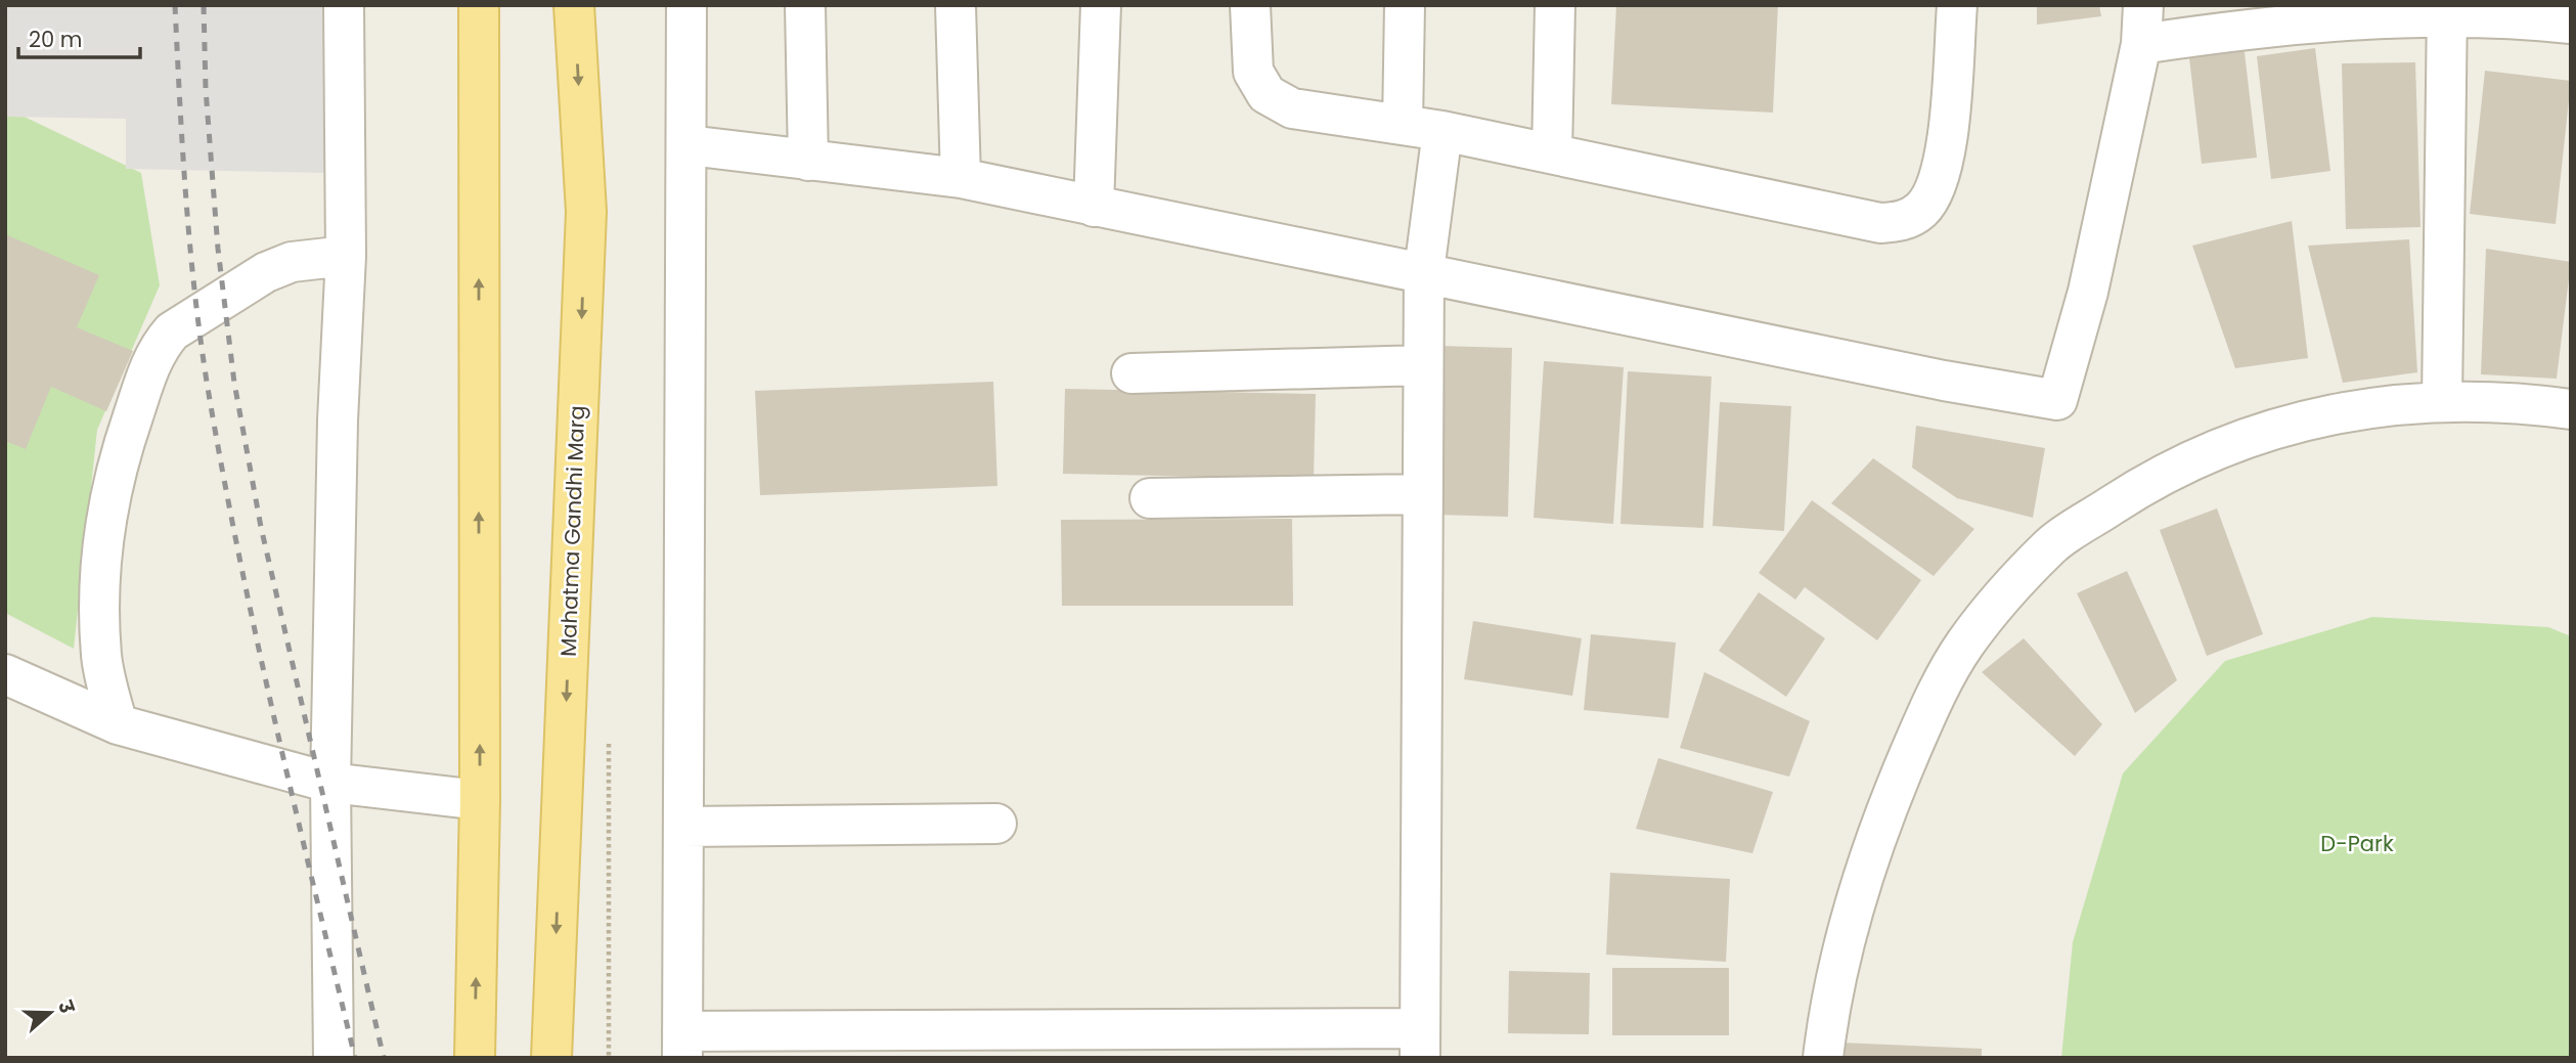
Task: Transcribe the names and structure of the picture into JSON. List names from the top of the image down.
{
  "streets": {
    "main road": ["Mahatma Gandhi Marg"]
  },
  "parks": ["D-Park"],
  "scale_bar": "20 m",
  "north": "right"
}
